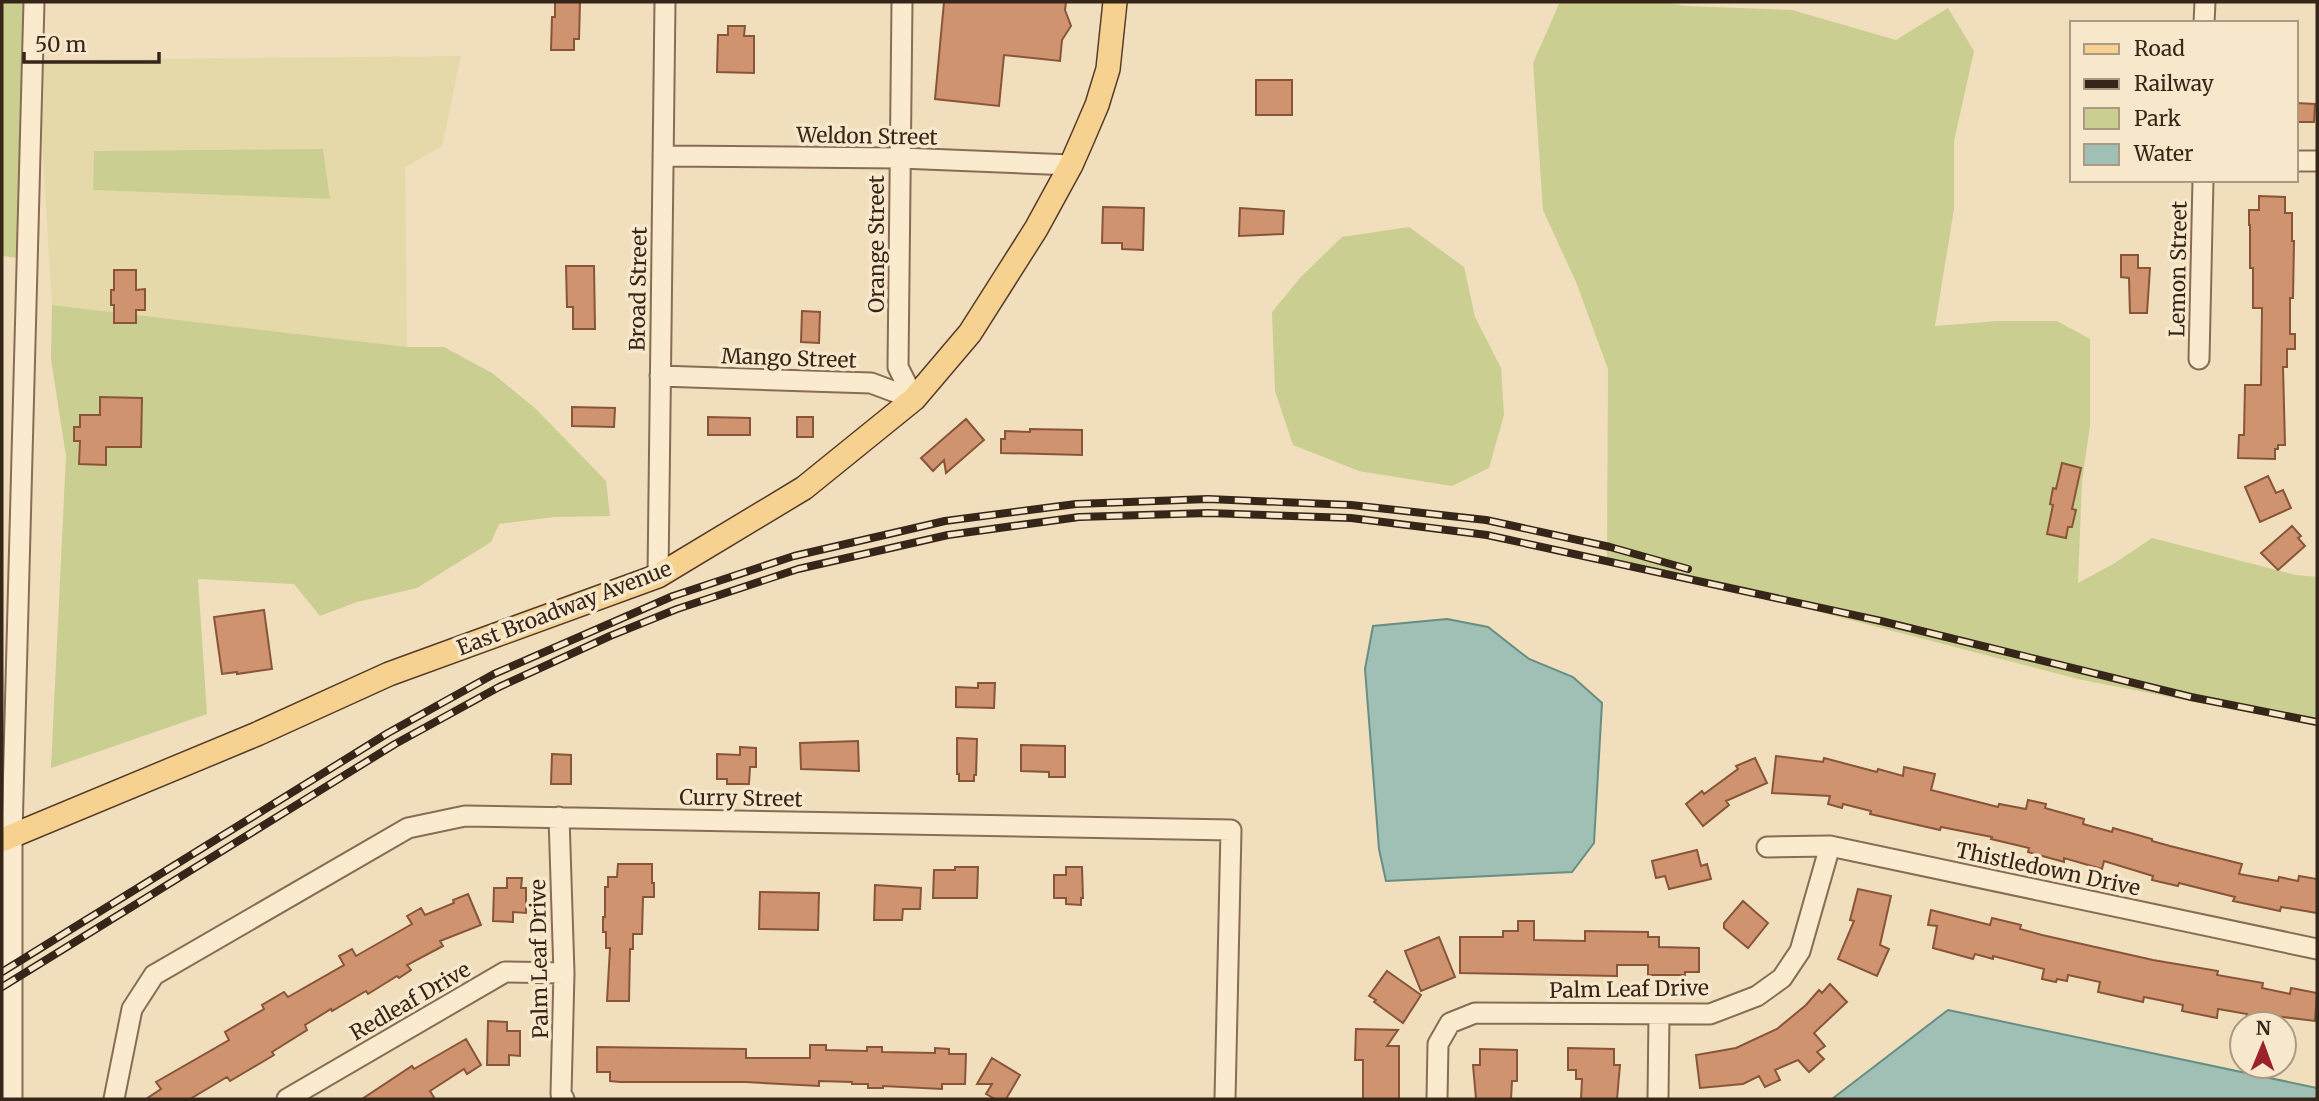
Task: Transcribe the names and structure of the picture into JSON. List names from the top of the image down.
{
  "streets": {
    "main road": ["East Broadway Avenue"],
    "street": [
      "Weldon Street",
      "Orange Street",
      "Lemon Street",
      "Broad Street",
      "Mango Street",
      "Curry Street",
      "Thistledown Drive",
      "Palm Leaf Drive",
      "Redleaf Drive"
    ]
  },
  "crossings": [
    ["Weldon Street", "Orange Street"],
    ["Weldon Street", "Broad Street"],
    ["Weldon Street", "East Broadway Avenue"],
    ["Orange Street", "Mango Street"],
    ["Orange Street", "East Broadway Avenue"],
    ["Broad Street", "Mango Street"],
    ["Broad Street", "East Broadway Avenue"],
    ["Mango Street", "East Broadway Avenue"],
    ["Curry Street", "Palm Leaf Drive"],
    ["Thistledown Drive", "Palm Leaf Drive"],
    ["Palm Leaf Drive", "Redleaf Drive"]
  ],
  "legend": [
    "Road",
    "Railway",
    "Park",
    "Water"
  ],
  "scale_bar": "50 m",
  "north": "top"
}
